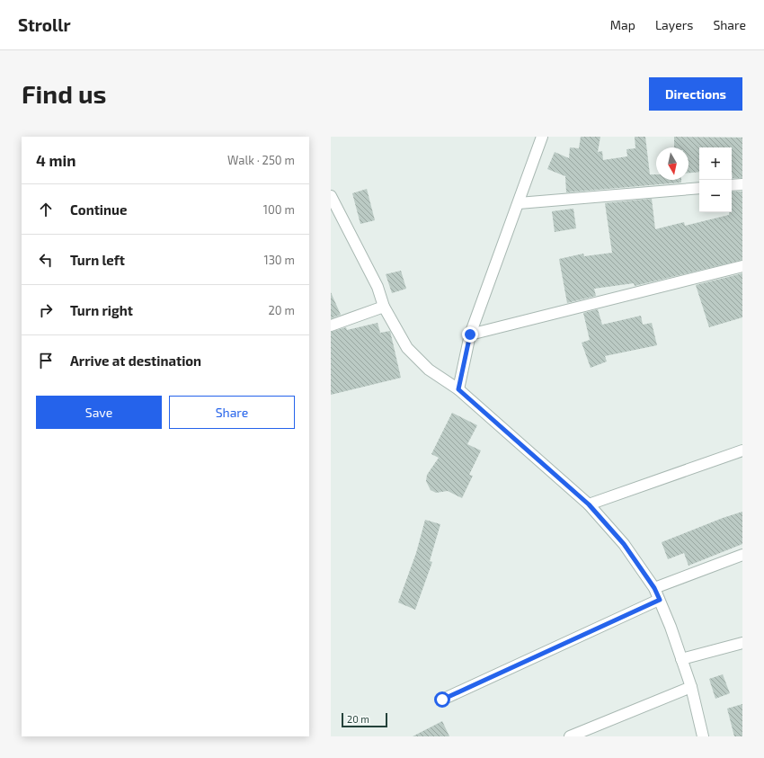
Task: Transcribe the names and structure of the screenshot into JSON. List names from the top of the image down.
{
  "scale_bar": "20 m",
  "north": "bottom",
  "page": {
    "header": "Strollr",
    "nav": ["Map", "Layers", "Share"],
    "buttons": [
      "Directions",
      ["Save", "Share"]
    ],
    "title": "Find us",
    "heading": ["4 min", "Walk · 250 m"],
    "map_buttons": ["+", "−"],
    "list": [
      ["Continue", "100 m"],
      ["Turn left", "130 m"],
      ["Turn right", "20 m"],
      "Arrive at destination"
    ],
    "scale": "20 m"
  }
}
